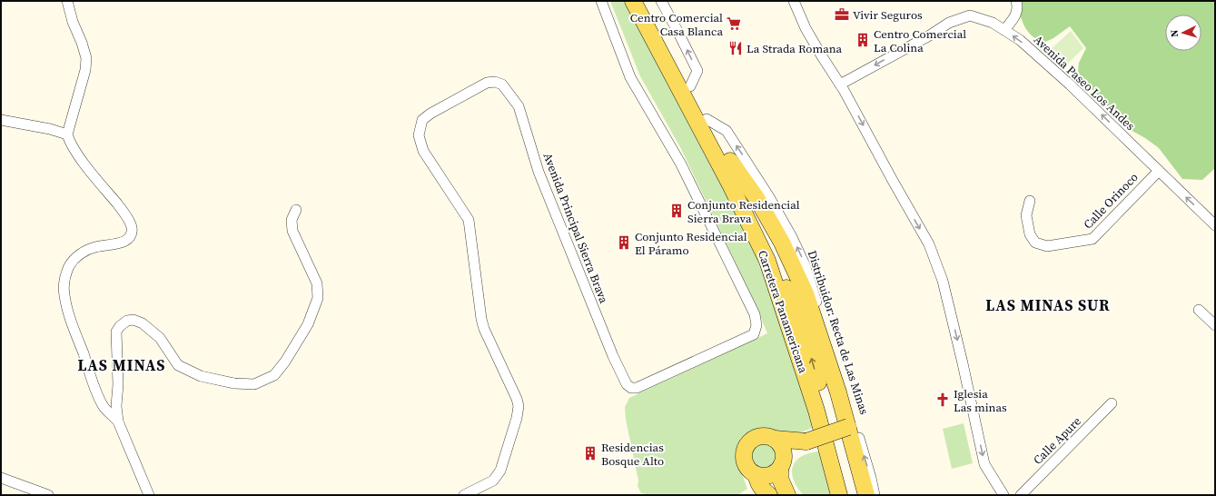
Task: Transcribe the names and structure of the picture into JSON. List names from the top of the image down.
{
  "streets": {
    "main road": ["Carretera Panamericana"],
    "street": [
      "Avenida Paseo Los Andes",
      "Calle Orinoco",
      "Avenida Principal Sierra Brava",
      "Distribuidor: Recta de Las Minas",
      "Calle Apure"
    ]
  },
  "crossings": [
    ["Avenida Paseo Los Andes", "Calle Orinoco"],
    ["Carretera Panamericana", "Distribuidor: Recta de Las Minas"]
  ],
  "one_way": ["Avenida Paseo Los Andes", "Distribuidor: Recta de Las Minas"],
  "districts": ["LAS MINAS SUR", "LAS MINAS"],
  "places": {
    "office": ["Vivir Seguros"],
    "supermarket": ["Centro Comercial Casa Blanca"],
    "building": [
      "Centro Comercial La Colina",
      "Conjunto Residencial Sierra Brava",
      "Conjunto Residencial El Páramo",
      "Residencias Bosque Alto"
    ],
    "restaurant": ["La Strada Romana"],
    "church": ["Iglesia Las minas"]
  },
  "north": "left"
}
